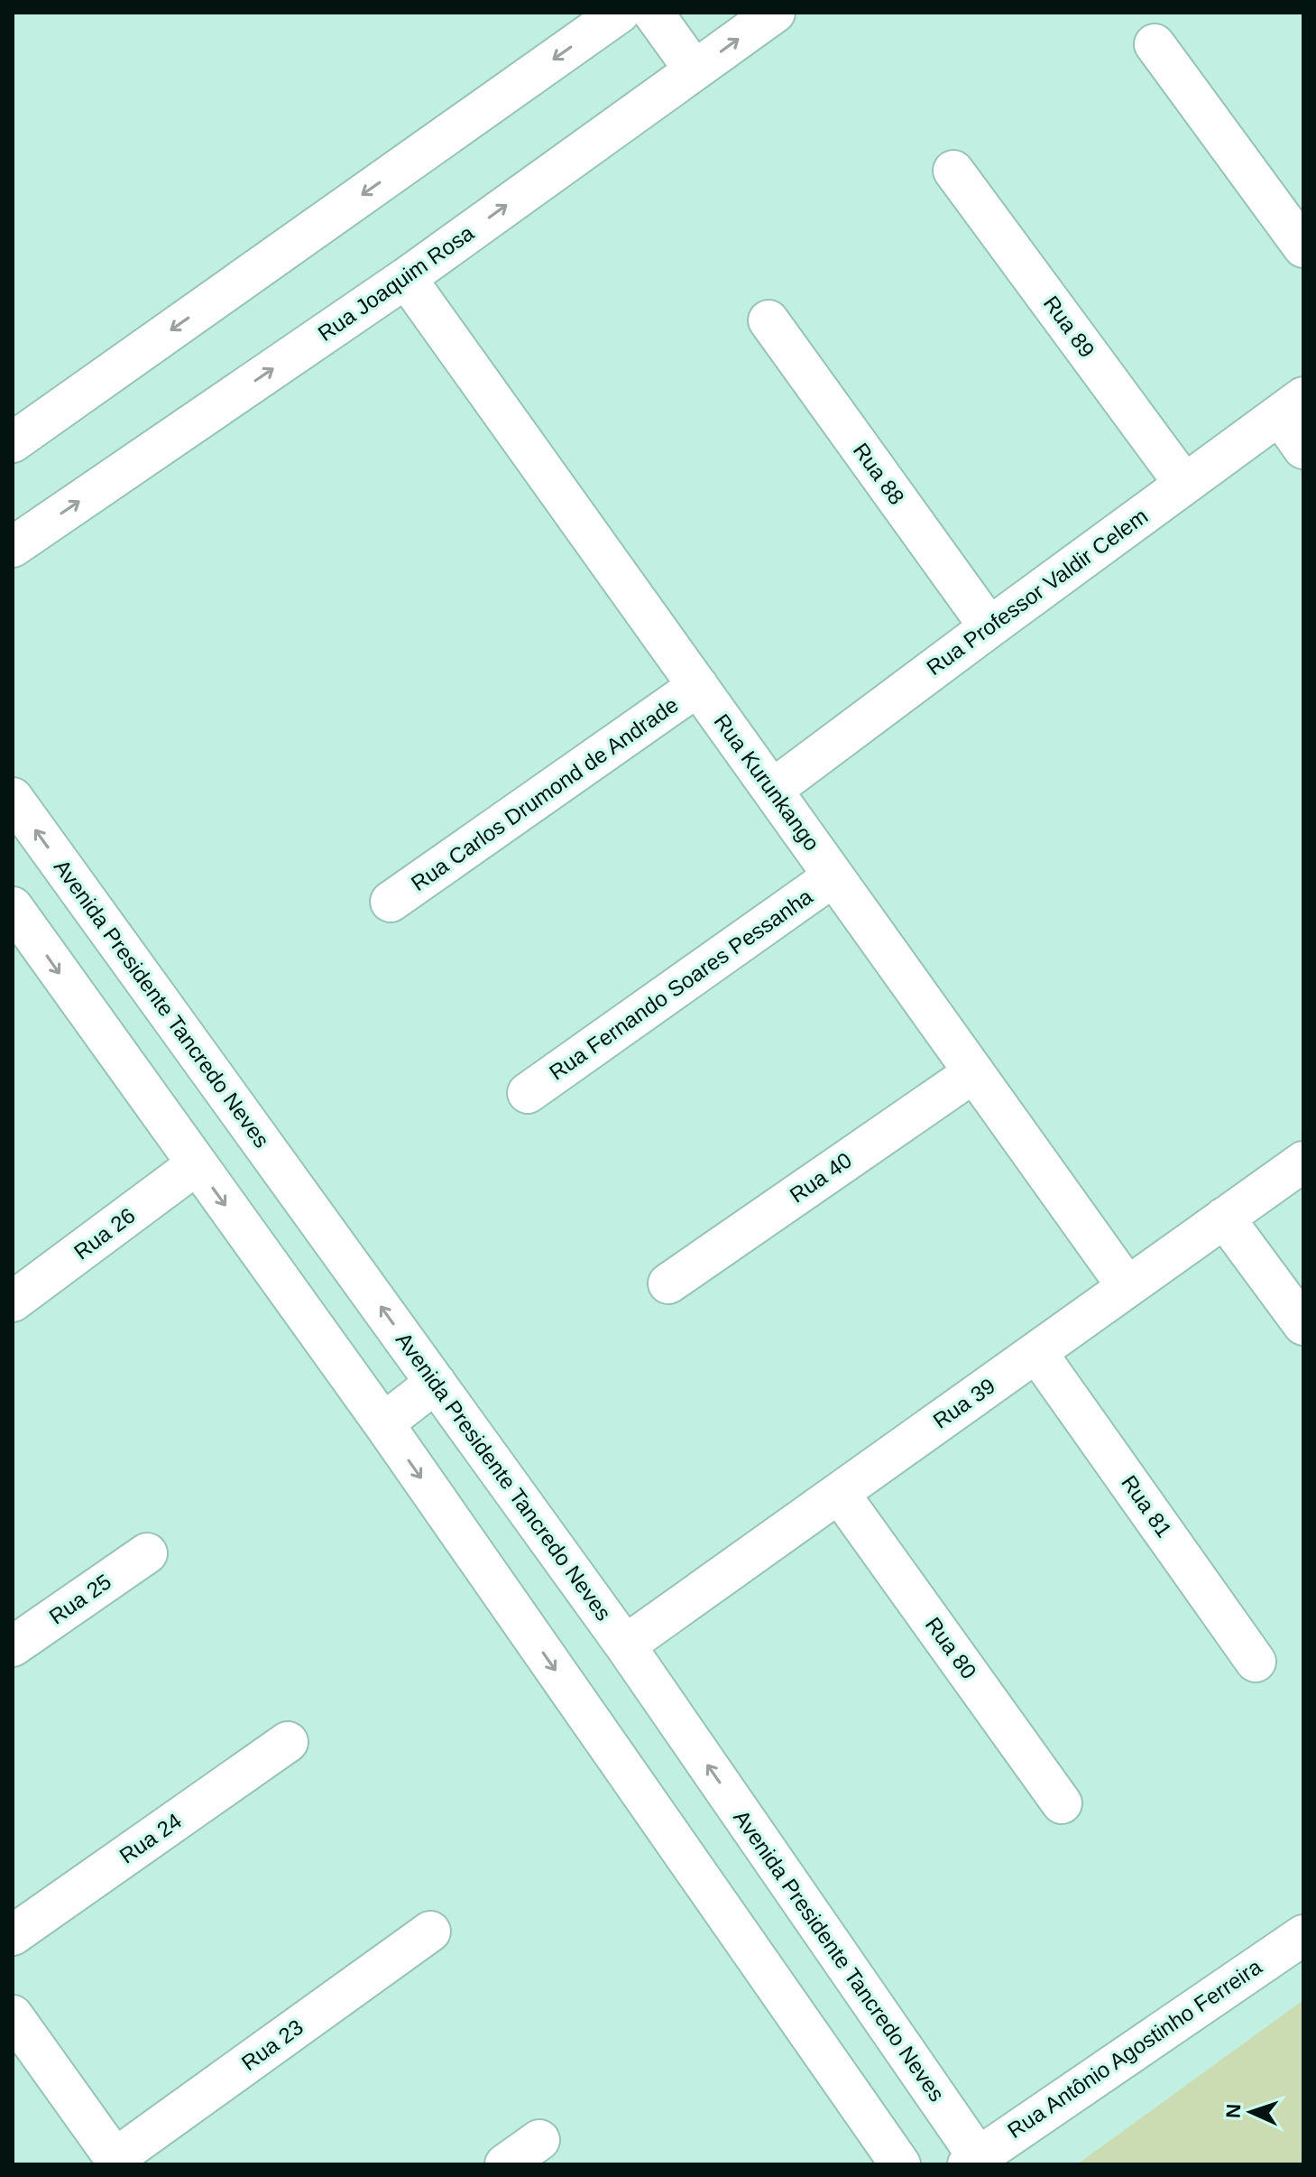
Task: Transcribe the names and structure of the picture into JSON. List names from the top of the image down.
{
  "streets": {
    "street": [
      "Rua Joaquim Rosa",
      "Rua 89",
      "Rua 88",
      "Rua Professor Valdir Celem",
      "Rua Kurunkango",
      "Rua Carlos Drumond de Andrade",
      "Rua Fernando Soares Pessanha",
      "Avenida Presidente Tancredo Neves",
      "Rua 40",
      "Rua 26",
      "Rua 39",
      "Rua 81",
      "Rua 25",
      "Rua 80",
      "Rua 24",
      "Rua 23",
      "Rua Antônio Agostinho Ferreira"
    ]
  },
  "crossings": [
    ["Rua Joaquim Rosa", "Rua Kurunkango"],
    ["Rua 89", "Rua Professor Valdir Celem"],
    ["Rua 88", "Rua Professor Valdir Celem"],
    ["Rua Professor Valdir Celem", "Rua Kurunkango"],
    ["Rua Kurunkango", "Rua Carlos Drumond de Andrade"],
    ["Rua Kurunkango", "Rua Fernando Soares Pessanha"],
    ["Rua Kurunkango", "Rua 40"],
    ["Rua Kurunkango", "Rua 39"],
    ["Avenida Presidente Tancredo Neves", "Rua 39"],
    ["Avenida Presidente Tancredo Neves", "Rua Antônio Agostinho Ferreira"],
    ["Rua 39", "Rua 81"],
    ["Rua 39", "Rua 80"]
  ],
  "north": "left"
}
